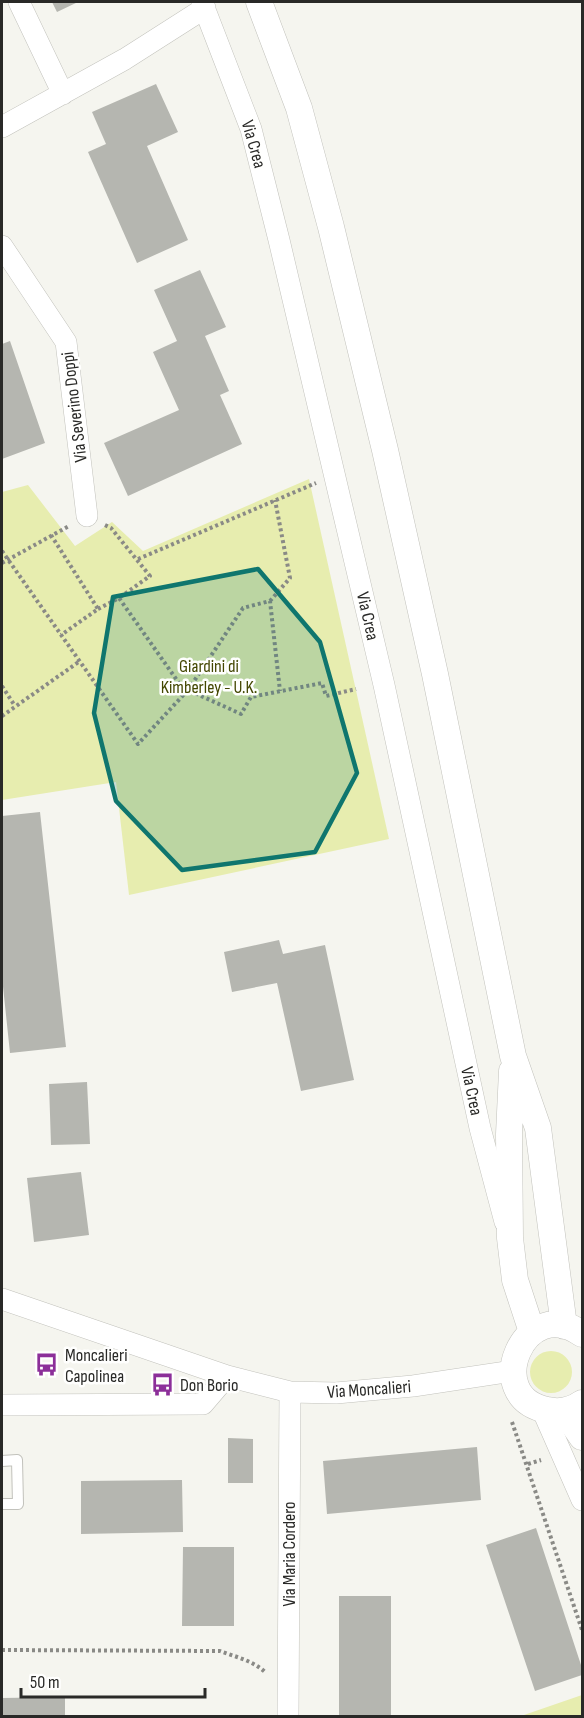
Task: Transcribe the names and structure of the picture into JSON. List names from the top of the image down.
{
  "streets": {
    "street": [
      "Via Crea",
      "Via Severino Doppi",
      "Via Moncalieri",
      "Via Maria Cordero"
    ]
  },
  "crossings": [
    ["Via Moncalieri", "Via Maria Cordero"]
  ],
  "parks": ["Giardini di Kimberley - U.K."],
  "places": {
    "bus stop": ["Moncalieri Capolinea", "Don Borio"]
  },
  "scale_bar": "50 m"
}
